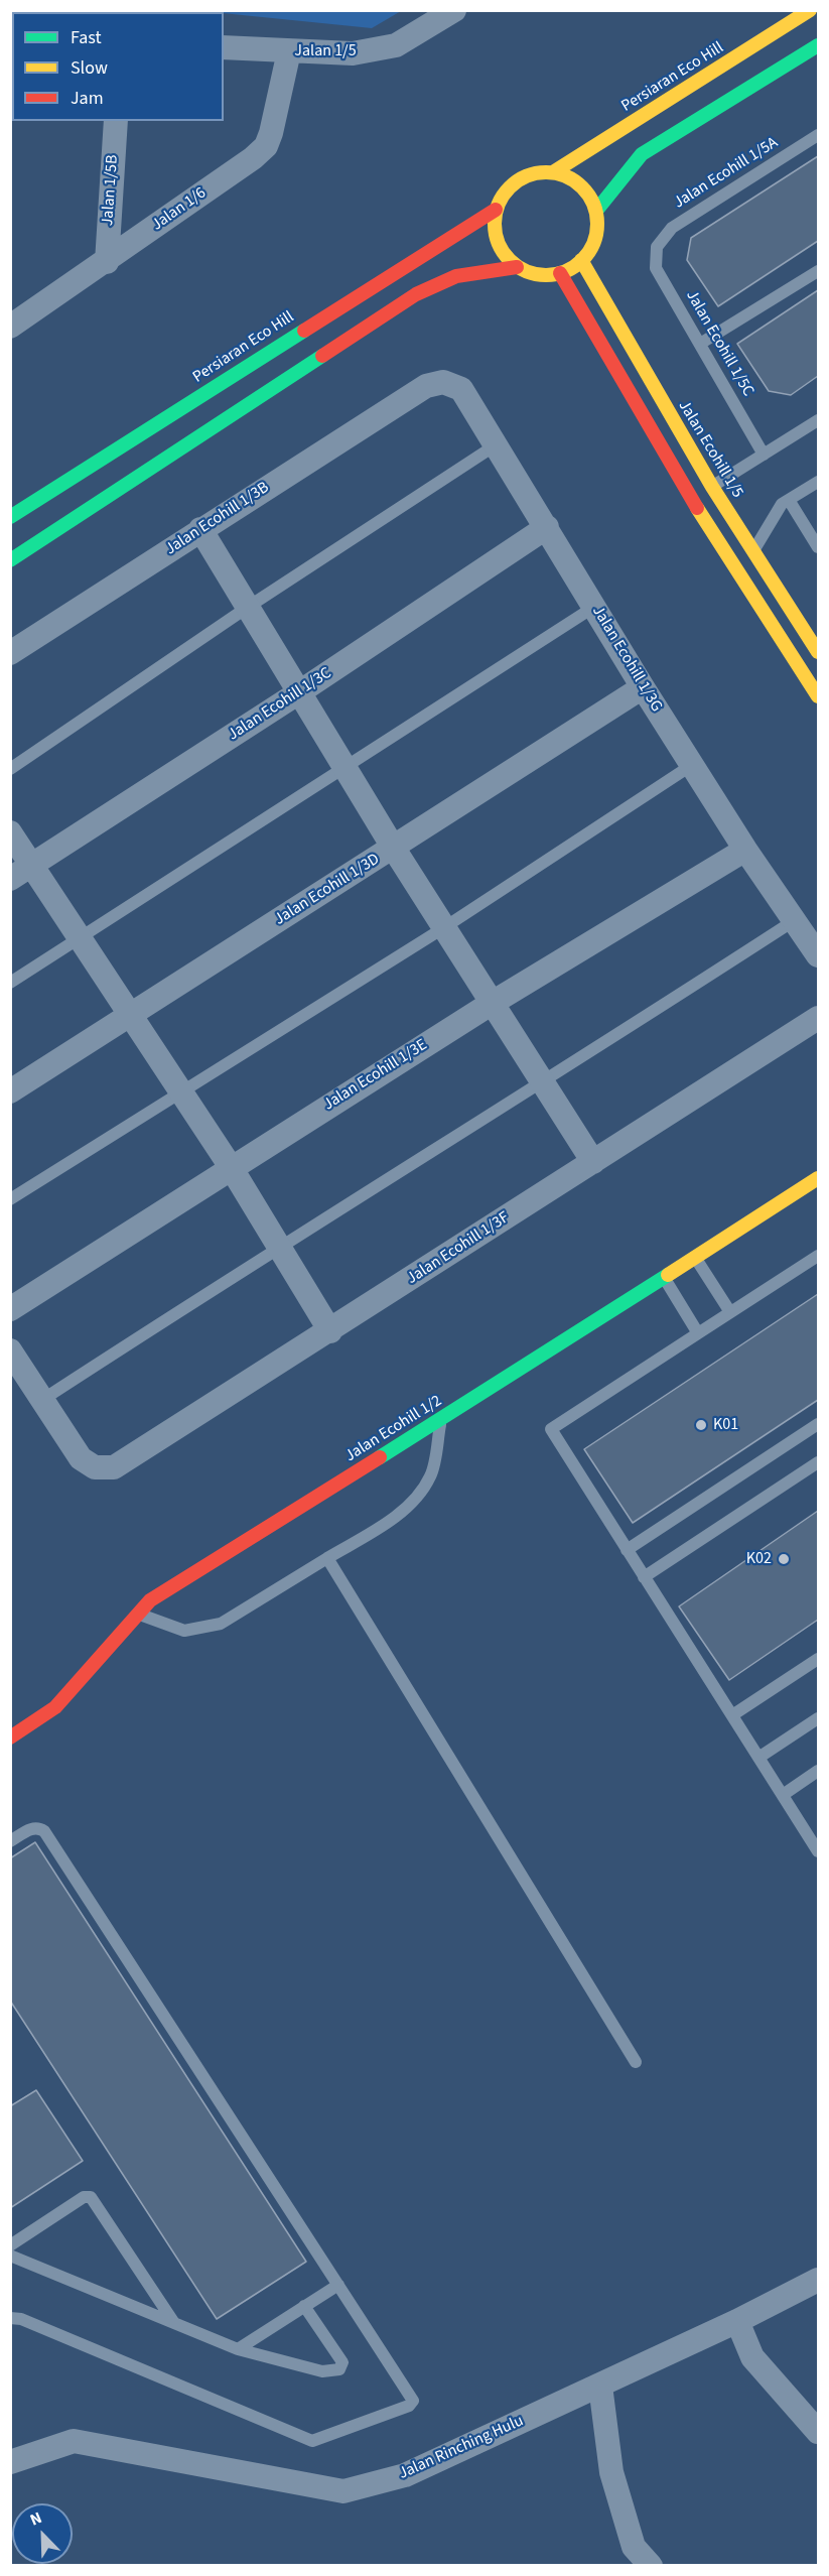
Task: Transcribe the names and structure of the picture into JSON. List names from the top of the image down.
{
  "streets": {
    "street": [
      "Jalan 1/5",
      "Persiaran Eco Hill",
      "Jalan 1/5B",
      "Jalan 1/6",
      "Jalan Ecohill 1/5",
      "Jalan Ecohill 1/3B",
      "Jalan Ecohill 1/3G",
      "Jalan Ecohill 1/3C",
      "Jalan Ecohill 1/3D",
      "Jalan Ecohill 1/3E",
      "Jalan Ecohill 1/3F",
      "Jalan Ecohill 1/2",
      "Jalan Rinching Hulu"
    ],
    "lane": ["Jalan Ecohill 1/5A", "Jalan Ecohill 1/5C"]
  },
  "crossings": [
    ["Jalan 1/5", "Jalan 1/6"],
    ["Persiaran Eco Hill", "Jalan Ecohill 1/5"],
    ["Jalan Ecohill 1/5A", "Jalan Ecohill 1/5C"],
    ["Jalan 1/5B", "Jalan 1/6"],
    ["Jalan Ecohill 1/3B", "Jalan Ecohill 1/3G"],
    ["Jalan Ecohill 1/3G", "Jalan Ecohill 1/3C"],
    ["Jalan Ecohill 1/3G", "Jalan Ecohill 1/3D"],
    ["Jalan Ecohill 1/3G", "Jalan Ecohill 1/3E"]
  ],
  "places": ["K01", "K02"],
  "legend": ["Fast", "Slow", "Jam"],
  "north": "top left"
}
